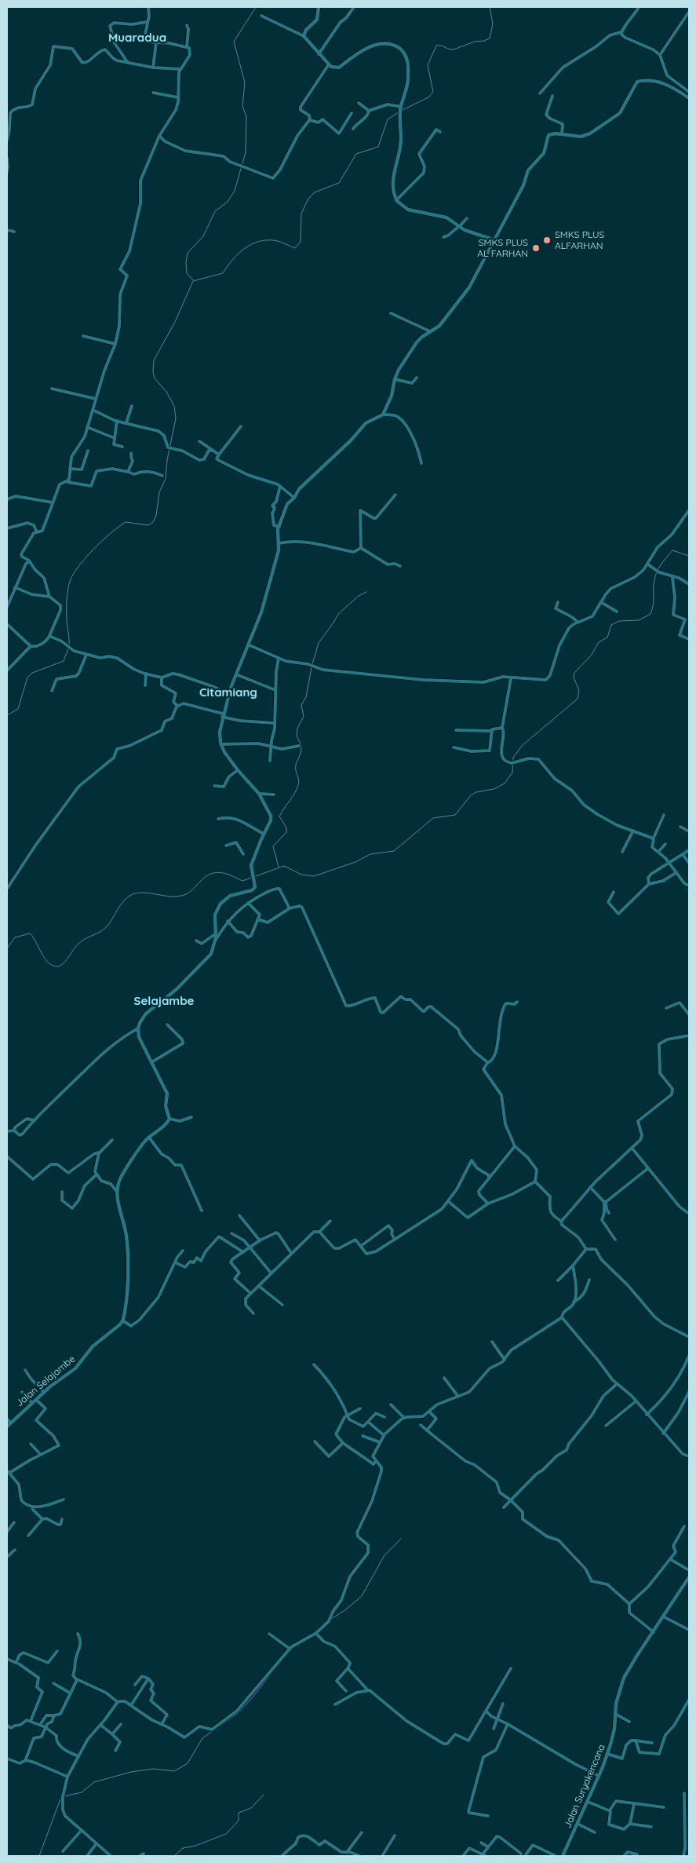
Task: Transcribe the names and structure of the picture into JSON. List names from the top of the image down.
{
  "streets": {
    "street": ["Jalan Selajambe", "Jalan Suryakencana"]
  },
  "districts": ["Muaradua", "Citamiang", "Selajambe"],
  "places": ["SMKS PLUS ALFARHAN", "SMKS PLUS AL FARHAN"]
}
